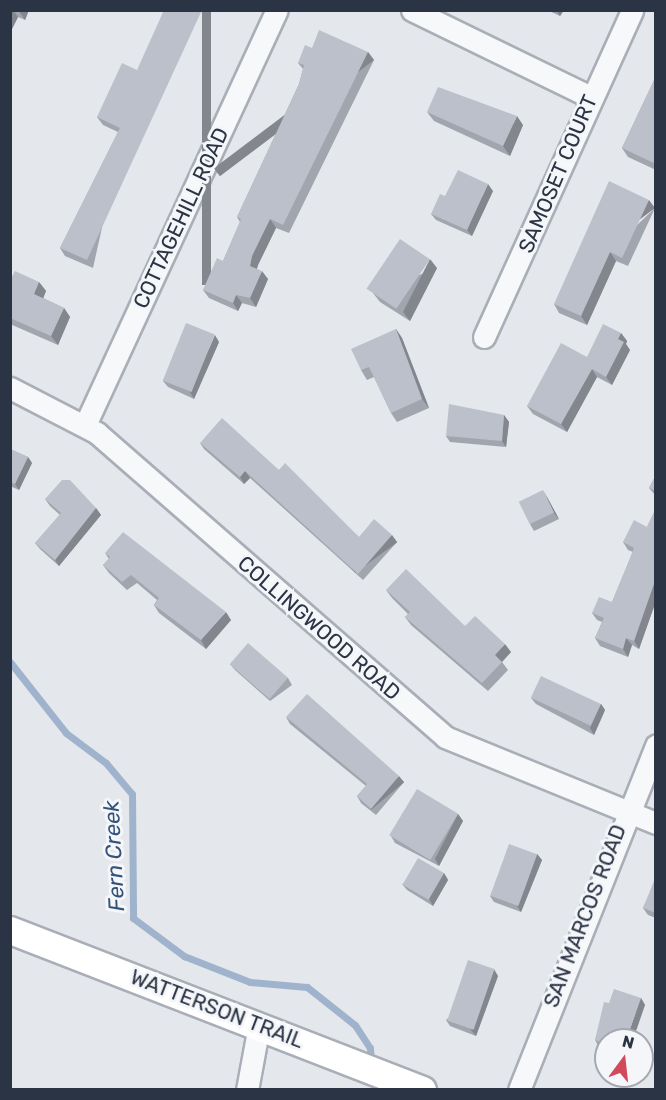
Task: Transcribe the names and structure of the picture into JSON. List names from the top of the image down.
{
  "streets": {
    "main road": ["WATTERSON TRAIL"],
    "street": [
      "SAMOSET COURT",
      "COTTAGEHILL ROAD",
      "COLLINGWOOD ROAD",
      "SAN MARCOS ROAD"
    ]
  },
  "crossings": [
    ["COTTAGEHILL ROAD", "COLLINGWOOD ROAD"],
    ["COLLINGWOOD ROAD", "SAN MARCOS ROAD"]
  ],
  "water": ["Fern Creek"],
  "north": "top"
}
